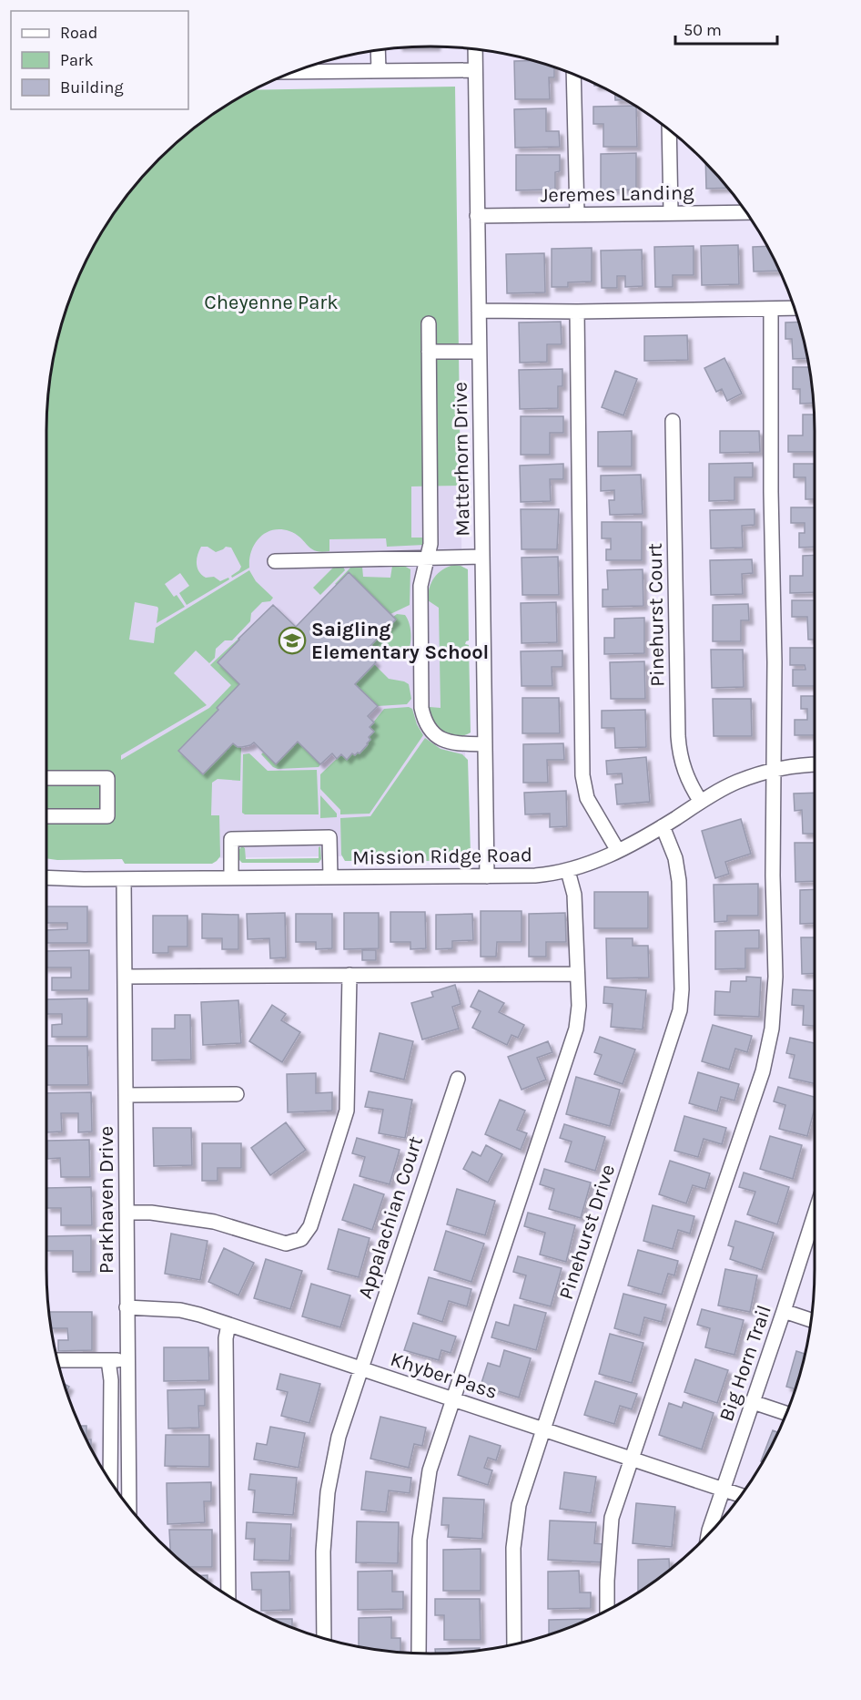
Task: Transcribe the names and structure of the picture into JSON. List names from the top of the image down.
{
  "streets": {
    "street": [
      "Jeremes Landing",
      "Matterhorn Drive",
      "Pinehurst Court",
      "Mission Ridge Road",
      "Parkhaven Drive",
      "Appalachian Court",
      "Pinehurst Drive",
      "Big Horn Trail",
      "Khyber Pass"
    ]
  },
  "crossings": [
    ["Jeremes Landing", "Matterhorn Drive"],
    ["Matterhorn Drive", "Mission Ridge Road"],
    ["Pinehurst Court", "Mission Ridge Road"],
    ["Mission Ridge Road", "Parkhaven Drive"],
    ["Mission Ridge Road", "Pinehurst Drive"],
    ["Parkhaven Drive", "Khyber Pass"],
    ["Appalachian Court", "Khyber Pass"],
    ["Pinehurst Drive", "Khyber Pass"],
    ["Big Horn Trail", "Khyber Pass"]
  ],
  "parks": ["Cheyenne Park"],
  "places": {
    "school or university": ["Saigling Elementary School"]
  },
  "legend": ["Road", "Park", "Building"],
  "scale_bar": "50 m"
}
